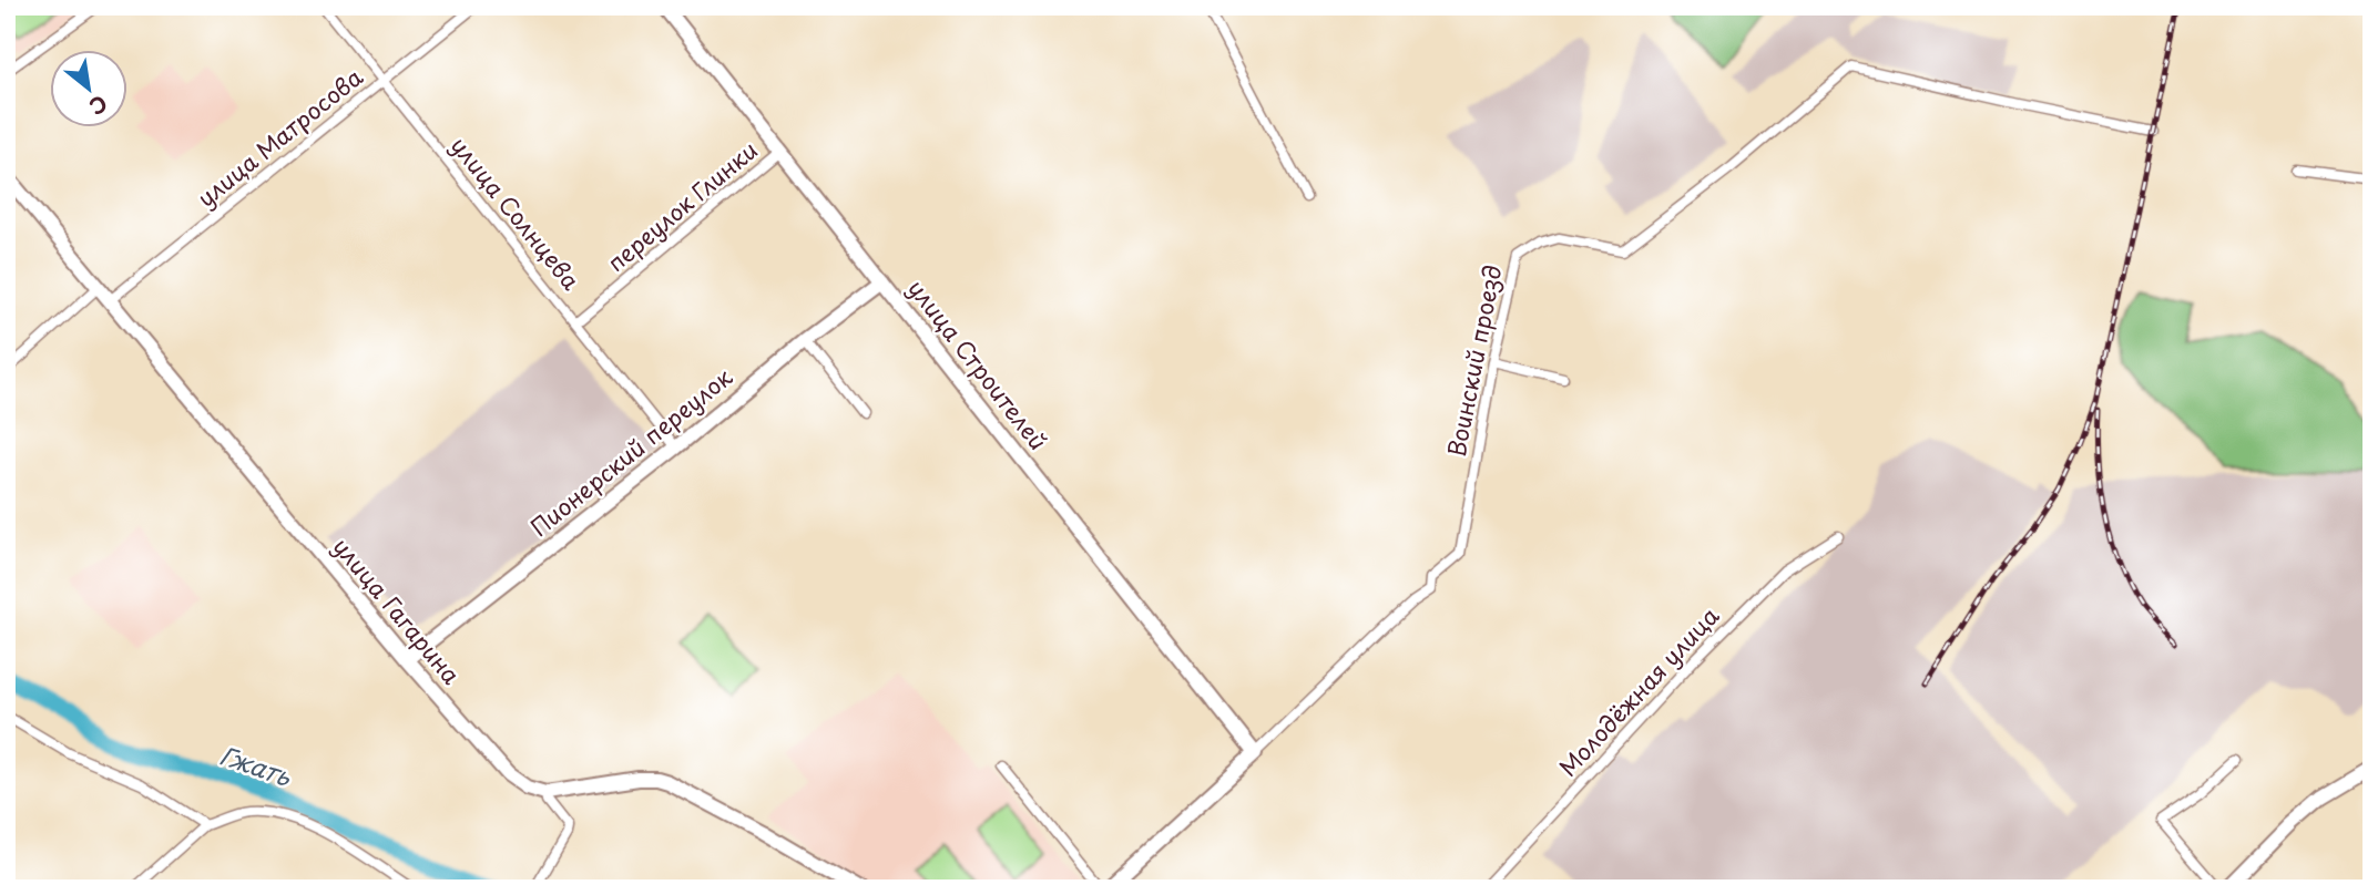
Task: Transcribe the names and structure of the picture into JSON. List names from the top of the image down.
{
  "streets": {
    "main road": [
      "Воинский проезд",
      "улица Строителей",
      "Пионерский переулок",
      "улица Гагарина"
    ],
    "street": [
      "улица Матросова",
      "переулок Глинки",
      "улица Солнцева",
      "Молодёжная улица"
    ]
  },
  "crossings": [
    ["улица Матросова", "улица Солнцева"],
    ["улица Матросова", "улица Гагарина"],
    ["переулок Глинки", "улица Солнцева"],
    ["переулок Глинки", "улица Строителей"],
    ["улица Солнцева", "Пионерский переулок"],
    ["Воинский проезд", "улица Строителей"],
    ["улица Строителей", "Пионерский переулок"],
    ["Пионерский переулок", "улица Гагарина"]
  ],
  "water": ["Гжать"],
  "north": "bottom right"
}
